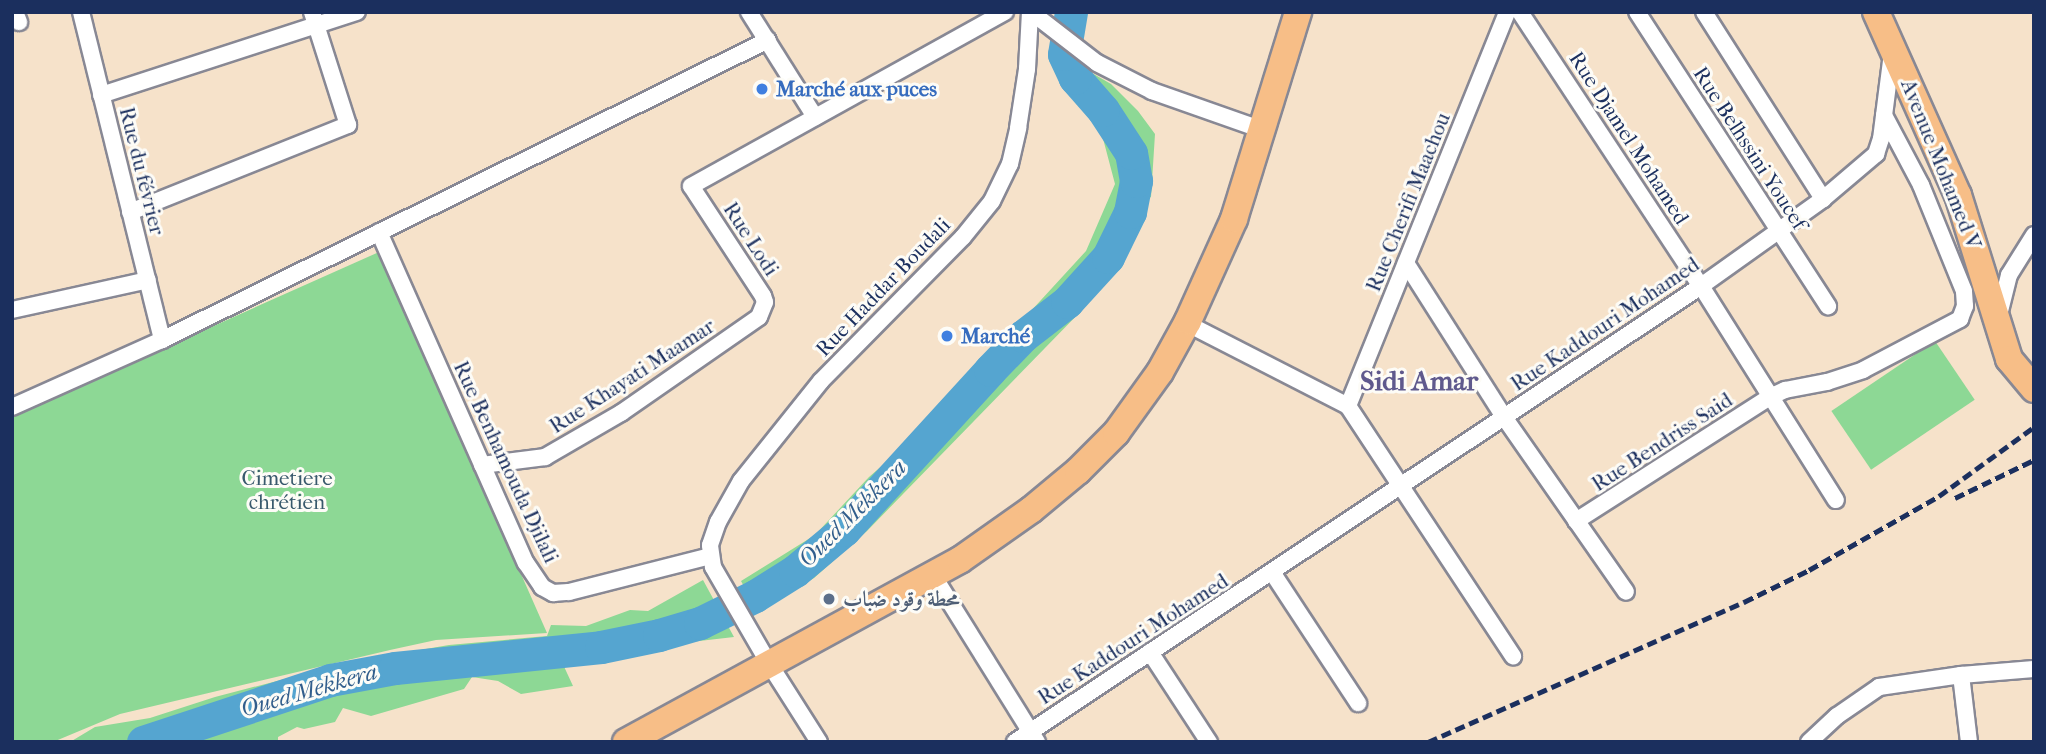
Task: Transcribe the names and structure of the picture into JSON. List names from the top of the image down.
{
  "streets": {
    "main road": ["Avenue Mohamed V"],
    "street": [
      "Rue Djamel Mohamed",
      "Rue Belhssini Youcef",
      "Rue du février",
      "Rue Cherifi Maachou",
      "Rue Lodi",
      "Rue Haddar Boudali",
      "Rue Kaddouri Mohamed",
      "Rue Khayati Maamar",
      "Rue Bendriss Said",
      "Rue Benhamouda Djilali"
    ]
  },
  "crossings": [
    ["Rue Djamel Mohamed", "Rue Kaddouri Mohamed"],
    ["Rue Djamel Mohamed", "Rue Bendriss Said"],
    ["Rue Belhssini Youcef", "Rue Kaddouri Mohamed"],
    ["Avenue Mohamed V", "Rue Kaddouri Mohamed"],
    ["Rue Lodi", "Rue Khayati Maamar"],
    ["Rue Haddar Boudali", "Rue Benhamouda Djilali"],
    ["Rue Kaddouri Mohamed", "Rue Bendriss Said"],
    ["Rue Khayati Maamar", "Rue Benhamouda Djilali"]
  ],
  "districts": ["Sidi Amar"],
  "water": ["Oued Mekkera"],
  "parks": ["Cimetiere chrétien"],
  "places": ["Marché aux puces", "Marché", "محطة وقود ضباب"]
}
